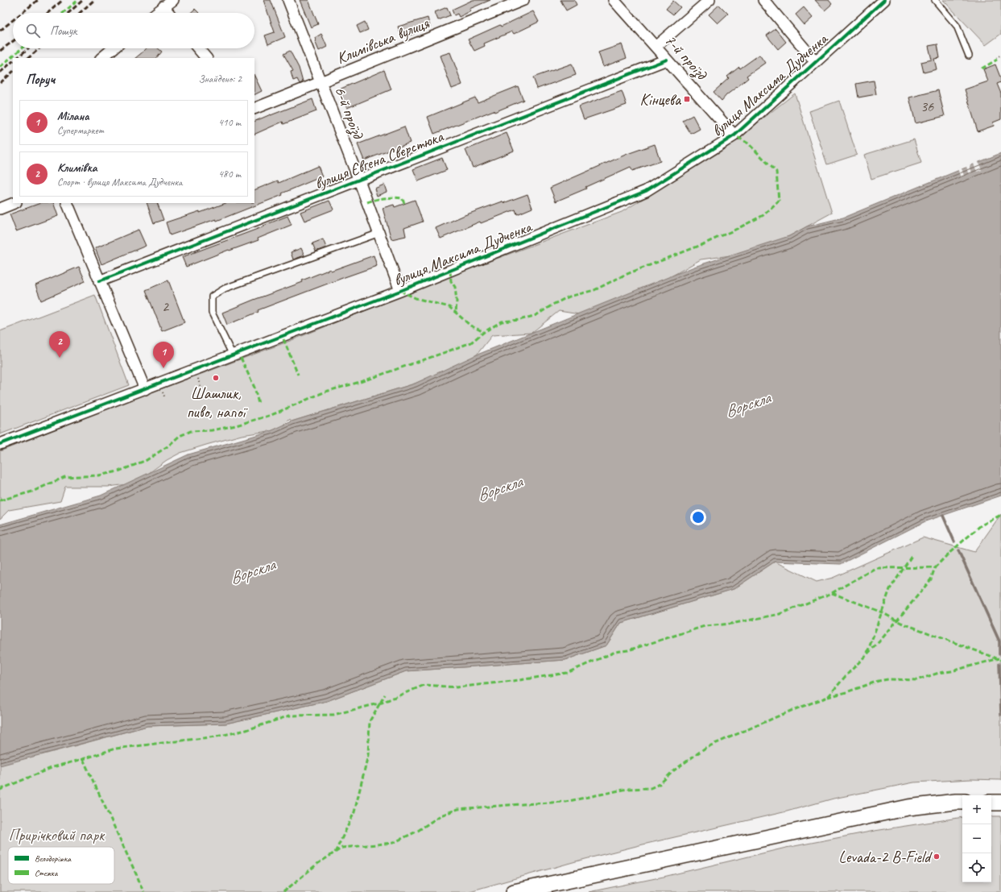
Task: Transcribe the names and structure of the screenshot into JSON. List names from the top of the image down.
{
  "streets": {
    "street": [
      "Климівська вулиця",
      "7-й проїзд",
      "вулиця Максима Дудченка",
      "6-й проїзд",
      "вулиця Євгена Сверстюка"
    ]
  },
  "crossings": [
    ["Климівська вулиця", "6-й проїзд"],
    ["7-й проїзд", "вулиця Максима Дудченка"],
    ["7-й проїзд", "вулиця Євгена Сверстюка"],
    ["вулиця Максима Дудченка", "6-й проїзд"],
    ["6-й проїзд", "вулиця Євгена Сверстюка"]
  ],
  "water": ["Ворскла"],
  "parks": ["Прирічковий парк"],
  "places": {
    "transit": ["Кінцева"],
    "other": ["Шашлик, пиво, напої", "Levada-2 B-Field"]
  },
  "house_numbers": ["36", "2"],
  "legend": ["Велодоріжка", "Стежка"],
  "page": {
    "search": "Пошук",
    "heading": ["Поруч", "Знайдено: 2"],
    "list": [
      {
        "mark": "1",
        "name": "Мілана",
        "note": "Супермаркет",
        "value": "410 m"
      },
      {
        "mark": "2",
        "name": "Климівка",
        "note": "Спорт · вулиця Максима Дудченка",
        "value": "480 m"
      }
    ],
    "pins": ["2", "1"],
    "map_buttons": ["+", "−"]
  }
}
